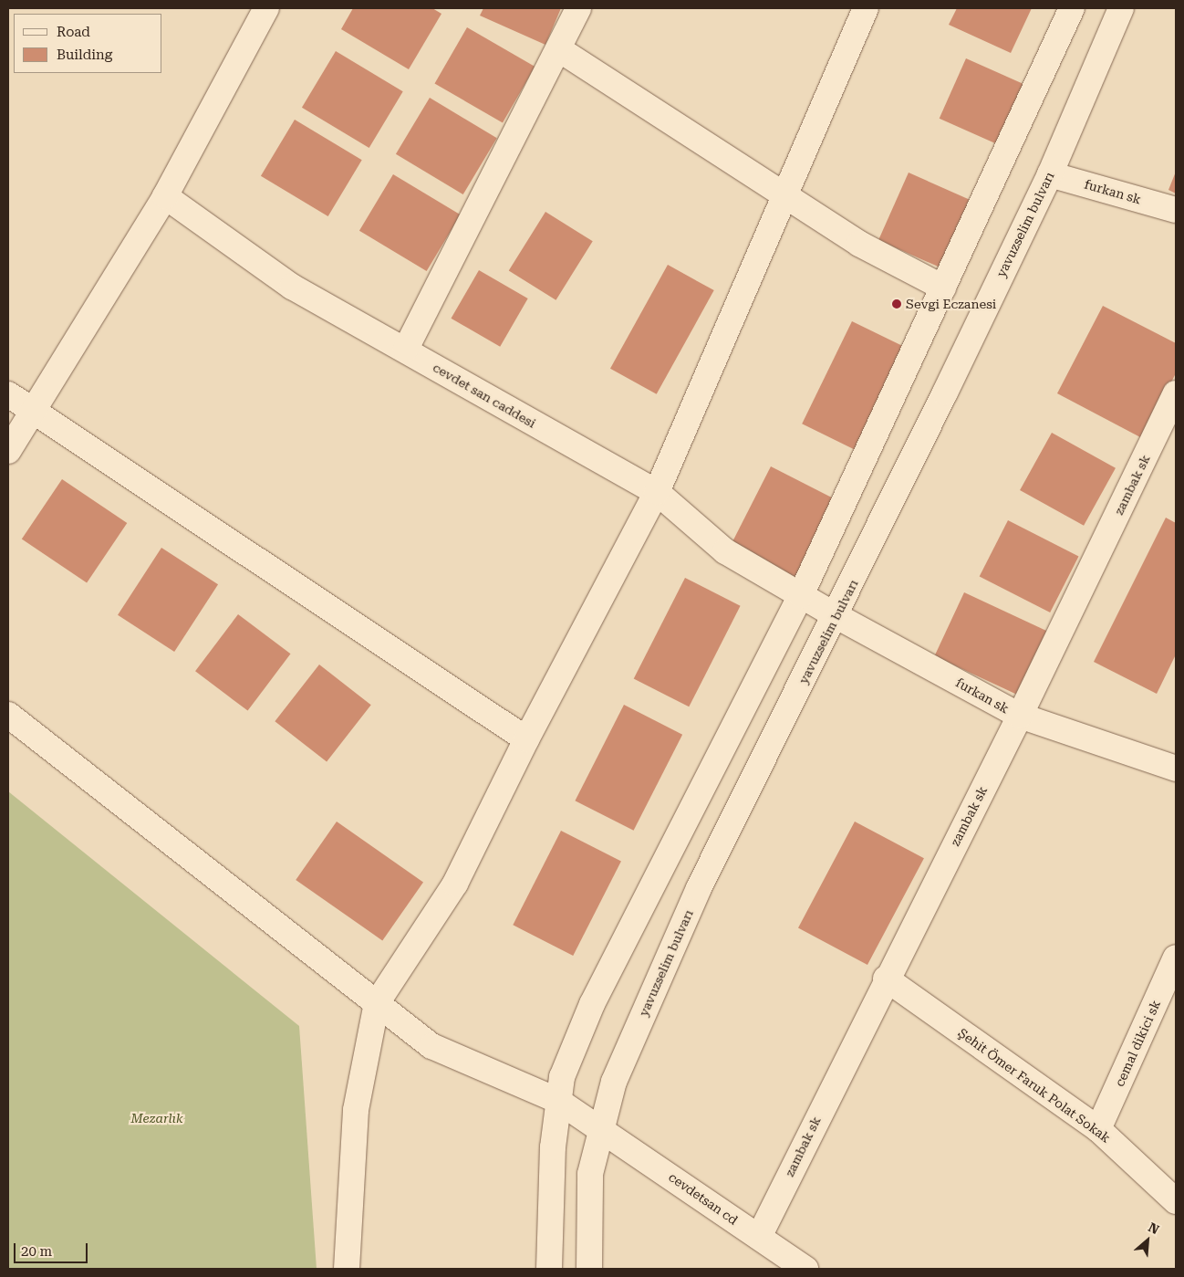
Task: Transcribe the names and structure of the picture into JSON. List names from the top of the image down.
{
  "streets": {
    "street": [
      "furkan sk",
      "yavuzselim bulvarı",
      "cevdet san caddesi",
      "zambak sk",
      "cemal dikici sk",
      "Şehit Ömer Faruk Polat Sokak",
      "cevdetsan cd"
    ]
  },
  "crossings": [
    ["furkan sk", "yavuzselim bulvarı"],
    ["furkan sk", "cevdet san caddesi"],
    ["furkan sk", "zambak sk"],
    ["yavuzselim bulvarı", "cevdetsan cd"],
    ["zambak sk", "Şehit Ömer Faruk Polat Sokak"],
    ["zambak sk", "cevdetsan cd"],
    ["cemal dikici sk", "Şehit Ömer Faruk Polat Sokak"]
  ],
  "parks": ["Mezarlık"],
  "places": ["Sevgi Eczanesi"],
  "legend": ["Road", "Building"],
  "scale_bar": "20 m",
  "north": "top right"
}
